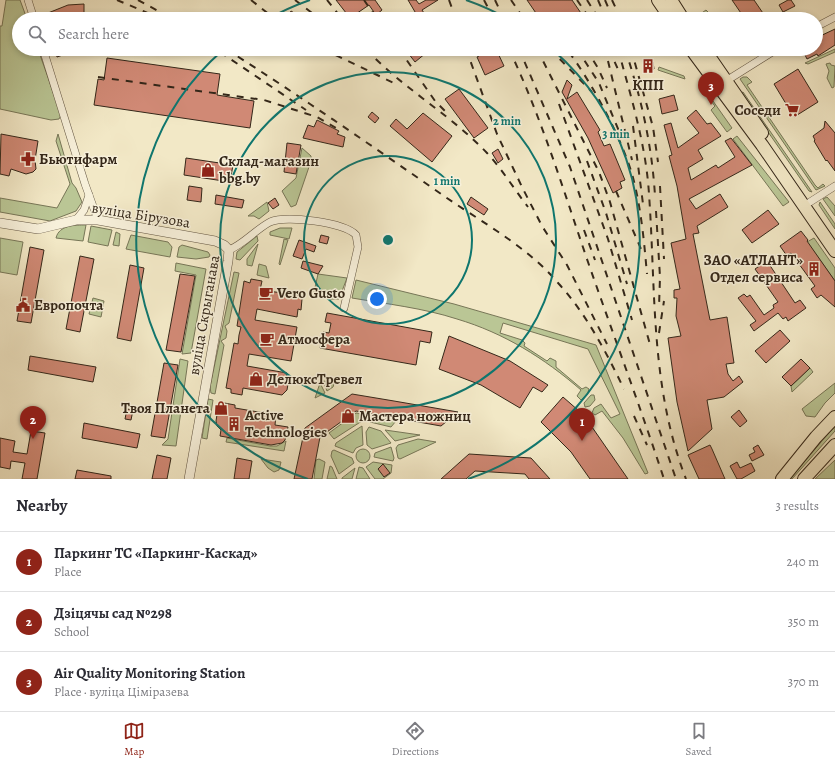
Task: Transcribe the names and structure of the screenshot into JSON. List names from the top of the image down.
{
  "streets": {
    "street": ["вуліца Бірузова", "вуліца Скрыганава"]
  },
  "crossings": [
    ["вуліца Бірузова", "вуліца Скрыганава"]
  ],
  "places": {
    "building": ["КПП", "ЗАО «АТЛАНТ» Отдел сервиса", "Active Technologies"],
    "supermarket": ["Соседи"],
    "pharmacy": ["Бьютифарм"],
    "shop": [
      "Склад-магазин bbg.by",
      "ДелюксТревел",
      "Твоя Планета",
      "Мастера ножниц"
    ],
    "cafe": ["Vero Gusto", "Атмосфера"],
    "public building": ["Европочта"]
  },
  "page": {
    "search": "Search here",
    "pins": ["3", "2", "1"],
    "heading": ["Nearby", "3 results"],
    "list": [
      {
        "mark": "1",
        "name": "Паркинг ТС «Паркинг-Каскад»",
        "note": "Place",
        "value": "240 m"
      },
      {
        "mark": "2",
        "name": "Дзіцячы сад №298",
        "note": "School",
        "value": "350 m"
      },
      {
        "mark": "3",
        "name": "Air Quality Monitoring Station",
        "note": "Place · вуліца Ціміразева",
        "value": "370 m"
      }
    ],
    "nav": ["Map", "Directions", "Saved"]
  },
  "rings": ["2 min", "3 min", "1 min"]
}
